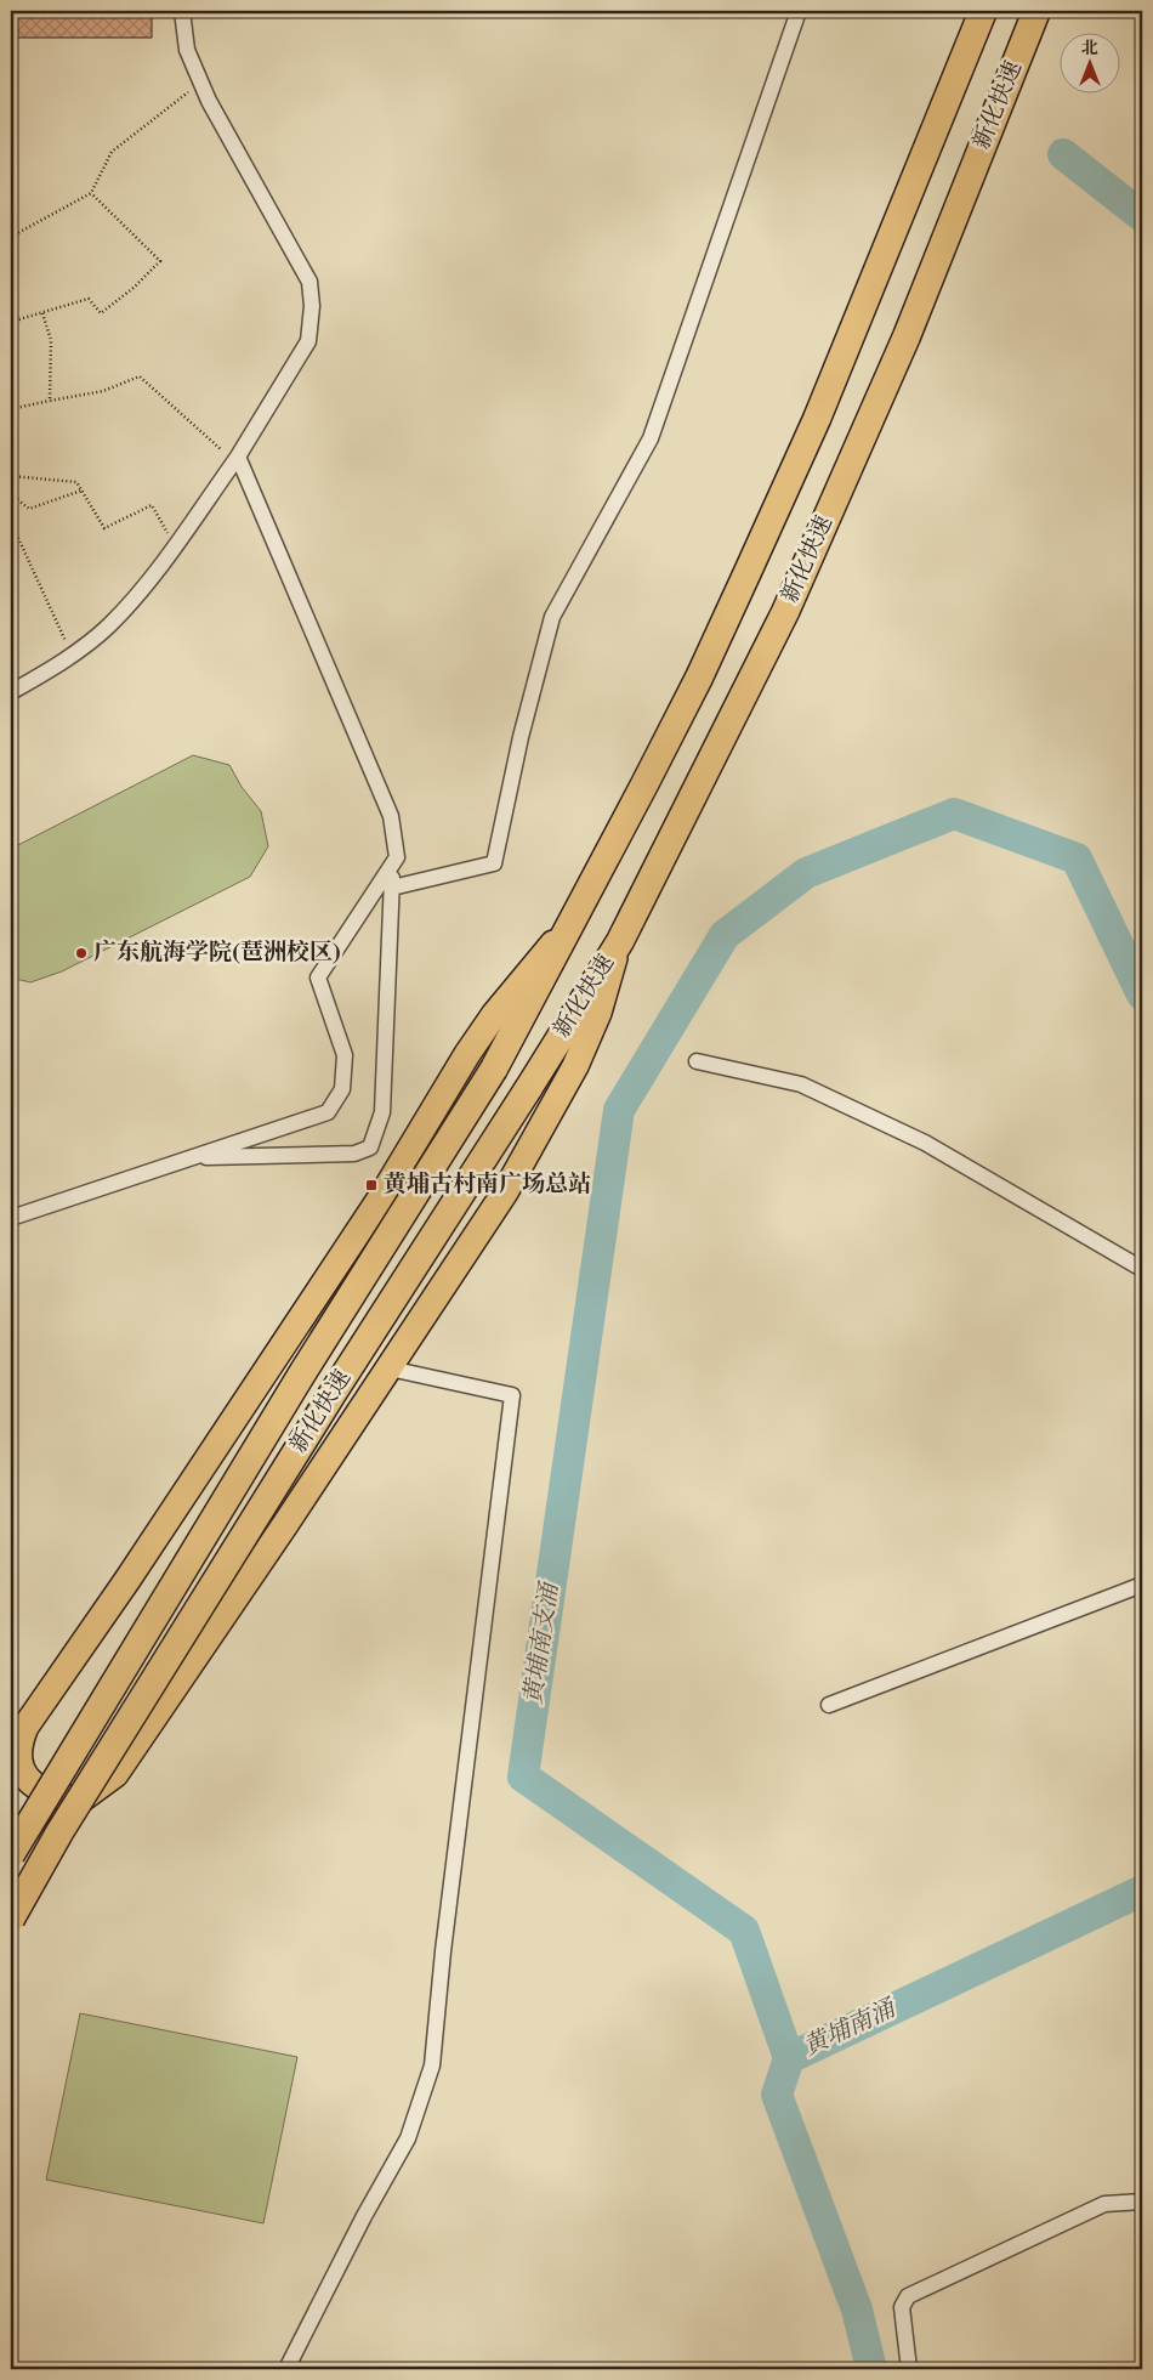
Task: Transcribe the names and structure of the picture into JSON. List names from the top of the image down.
{
  "streets": {
    "highway": ["新化快速"]
  },
  "water": ["黄埔南支涌", "黄埔南涌"],
  "places": {
    "other": ["广东航海学院(琶洲校区)"],
    "transit": ["黄埔古村南广场总站"]
  },
  "north": "top"
}
